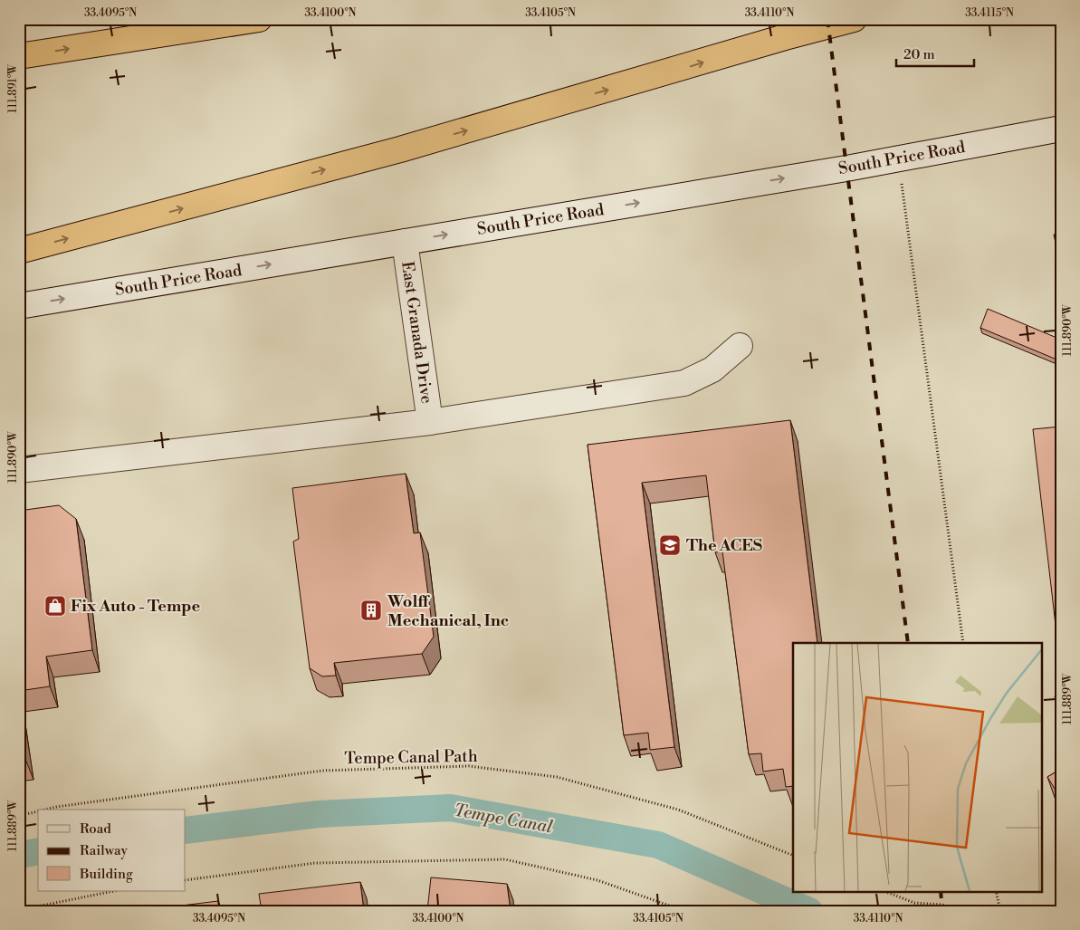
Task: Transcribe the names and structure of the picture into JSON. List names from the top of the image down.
{
  "streets": {
    "main road": ["South Price Road", "East Granada Drive"],
    "path": ["Tempe Canal Path"]
  },
  "crossings": [
    ["South Price Road", "East Granada Drive"]
  ],
  "water": ["Tempe Canal"],
  "places": {
    "school or university": ["The ACES"],
    "shop": ["Fix Auto - Tempe"],
    "building": ["Wolff Mechanical, Inc"]
  },
  "legend": ["Road", "Railway", "Building"],
  "scale_bar": "20 m",
  "coordinates": [
    "33.4095°N",
    "33.4100°N",
    "33.4105°N",
    "33.4110°N",
    "33.4115°N",
    "111.891°W",
    "111.890°W",
    "111.889°W"
  ]
}
